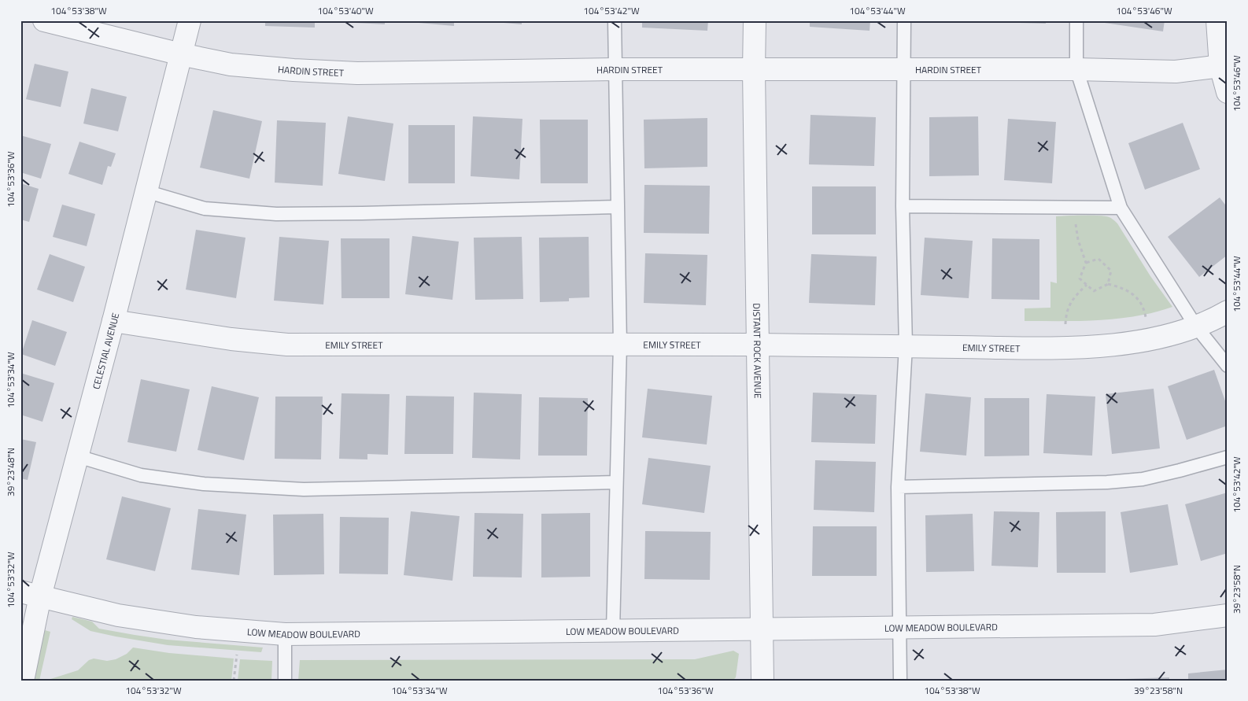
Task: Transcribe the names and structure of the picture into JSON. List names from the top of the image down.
{
  "streets": {
    "street": [
      "HARDIN STREET",
      "EMILY STREET",
      "CELESTIAL AVENUE",
      "DISTANT ROCK AVENUE",
      "LOW MEADOW BOULEVARD"
    ]
  },
  "crossings": [
    ["HARDIN STREET", "CELESTIAL AVENUE"],
    ["HARDIN STREET", "DISTANT ROCK AVENUE"],
    ["EMILY STREET", "CELESTIAL AVENUE"],
    ["EMILY STREET", "DISTANT ROCK AVENUE"],
    ["CELESTIAL AVENUE", "LOW MEADOW BOULEVARD"],
    ["DISTANT ROCK AVENUE", "LOW MEADOW BOULEVARD"]
  ],
  "coordinates": [
    "104°53'38\"W",
    "104°53'40\"W",
    "104°53'42\"W",
    "104°53'44\"W",
    "104°53'46\"W",
    "104°53'36\"W",
    "104°53'34\"W",
    "39°23'48\"N",
    "104°53'32\"W",
    "39°23'58\"N"
  ]
}
